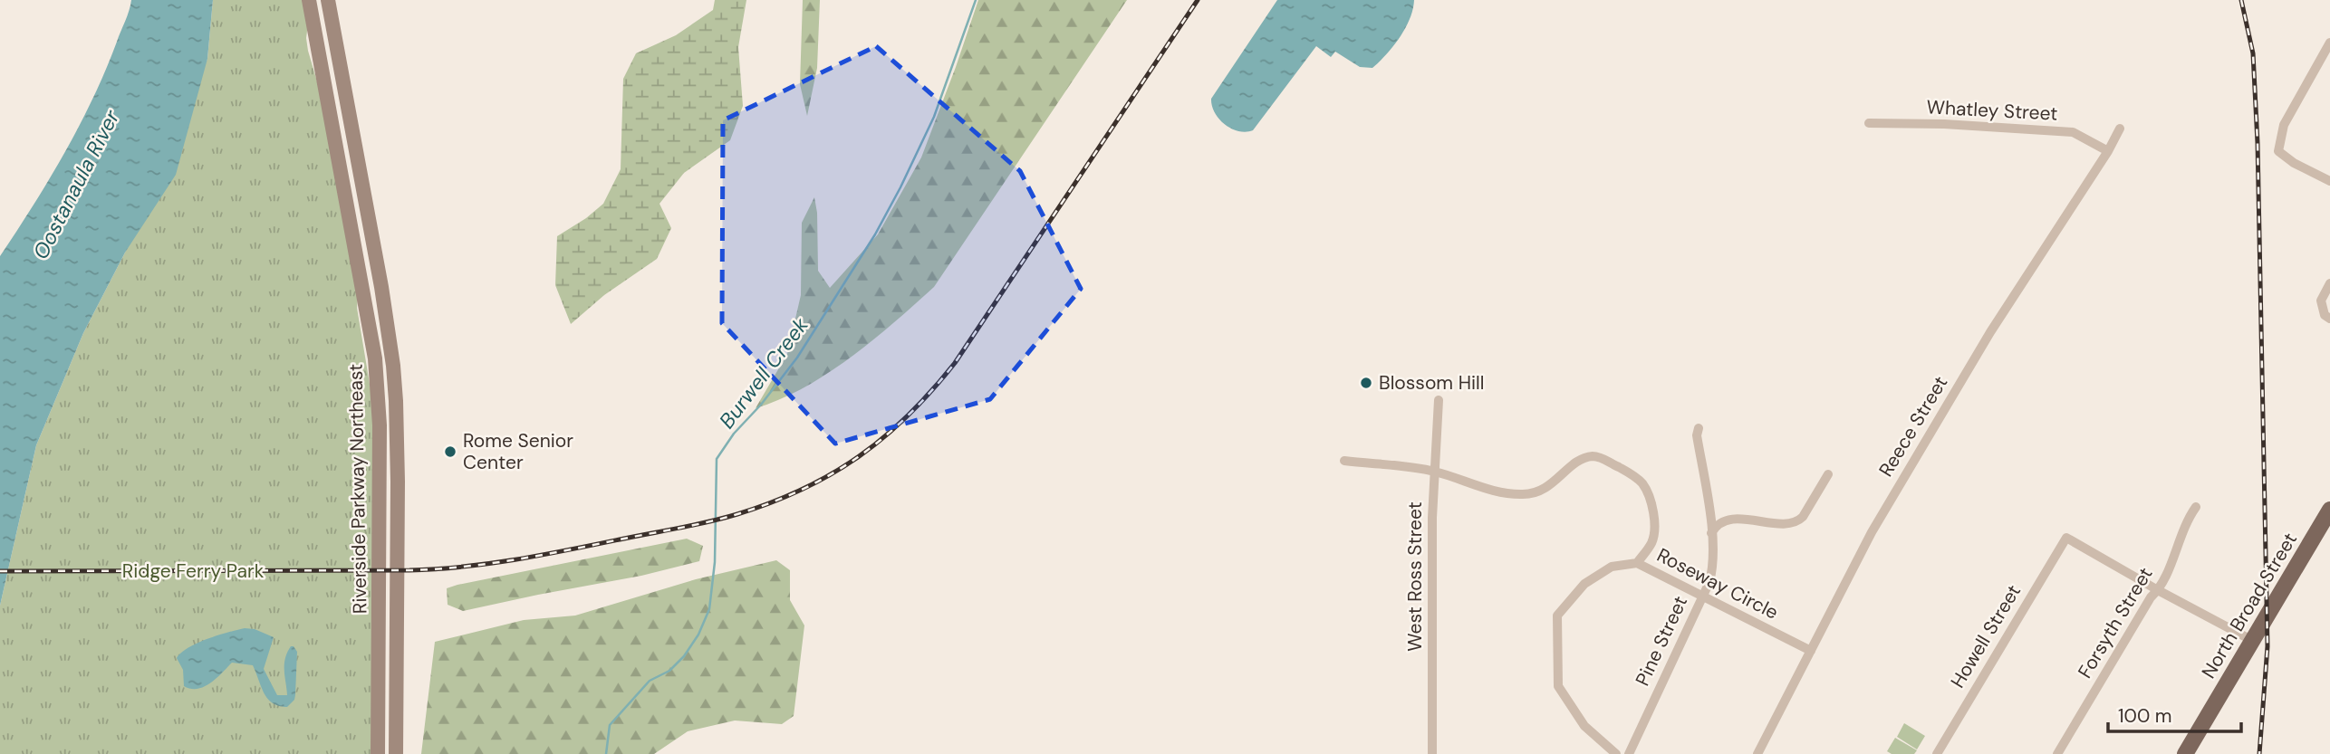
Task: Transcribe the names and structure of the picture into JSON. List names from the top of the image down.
{
  "streets": {
    "main road": ["Riverside Parkway Northeast", "North Broad Street"],
    "street": [
      "Whatley Street",
      "Reece Street",
      "West Ross Street",
      "Roseway Circle",
      "Forsyth Street",
      "Howell Street",
      "Pine Street"
    ]
  },
  "crossings": [
    ["Whatley Street", "Reece Street"],
    ["Reece Street", "Roseway Circle"],
    ["Roseway Circle", "Pine Street"],
    ["Forsyth Street", "Howell Street"]
  ],
  "water": ["Oostanaula River", "Burwell Creek"],
  "parks": ["Ridge Ferry Park"],
  "places": ["Blossom Hill", "Rome Senior Center"],
  "scale_bar": "100 m"
}
